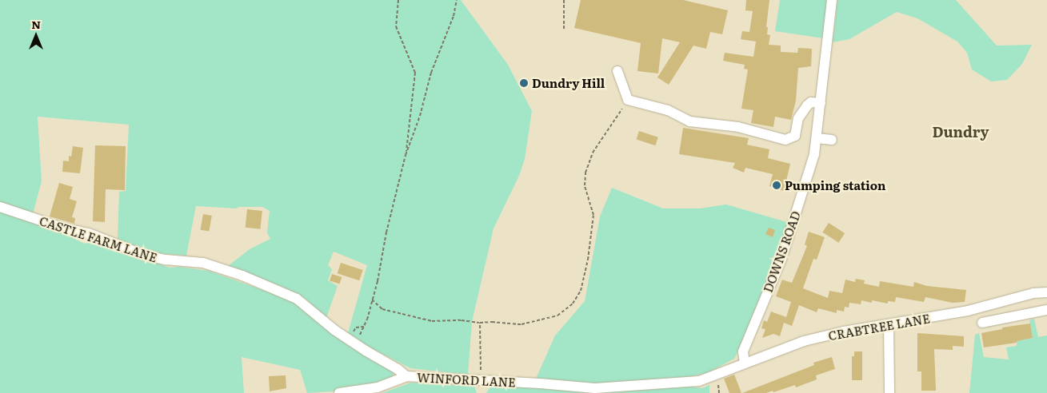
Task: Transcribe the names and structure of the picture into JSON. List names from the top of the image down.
{
  "streets": {
    "street": [
      "CASTLE FARM LANE",
      "DOWNS ROAD",
      "CRABTREE LANE",
      "WINFORD LANE"
    ]
  },
  "crossings": [
    ["CASTLE FARM LANE", "WINFORD LANE"],
    ["DOWNS ROAD", "CRABTREE LANE"],
    ["CRABTREE LANE", "WINFORD LANE"]
  ],
  "districts": ["Dundry"],
  "places": ["Dundry Hill", "Pumping station"],
  "north": "top"
}
